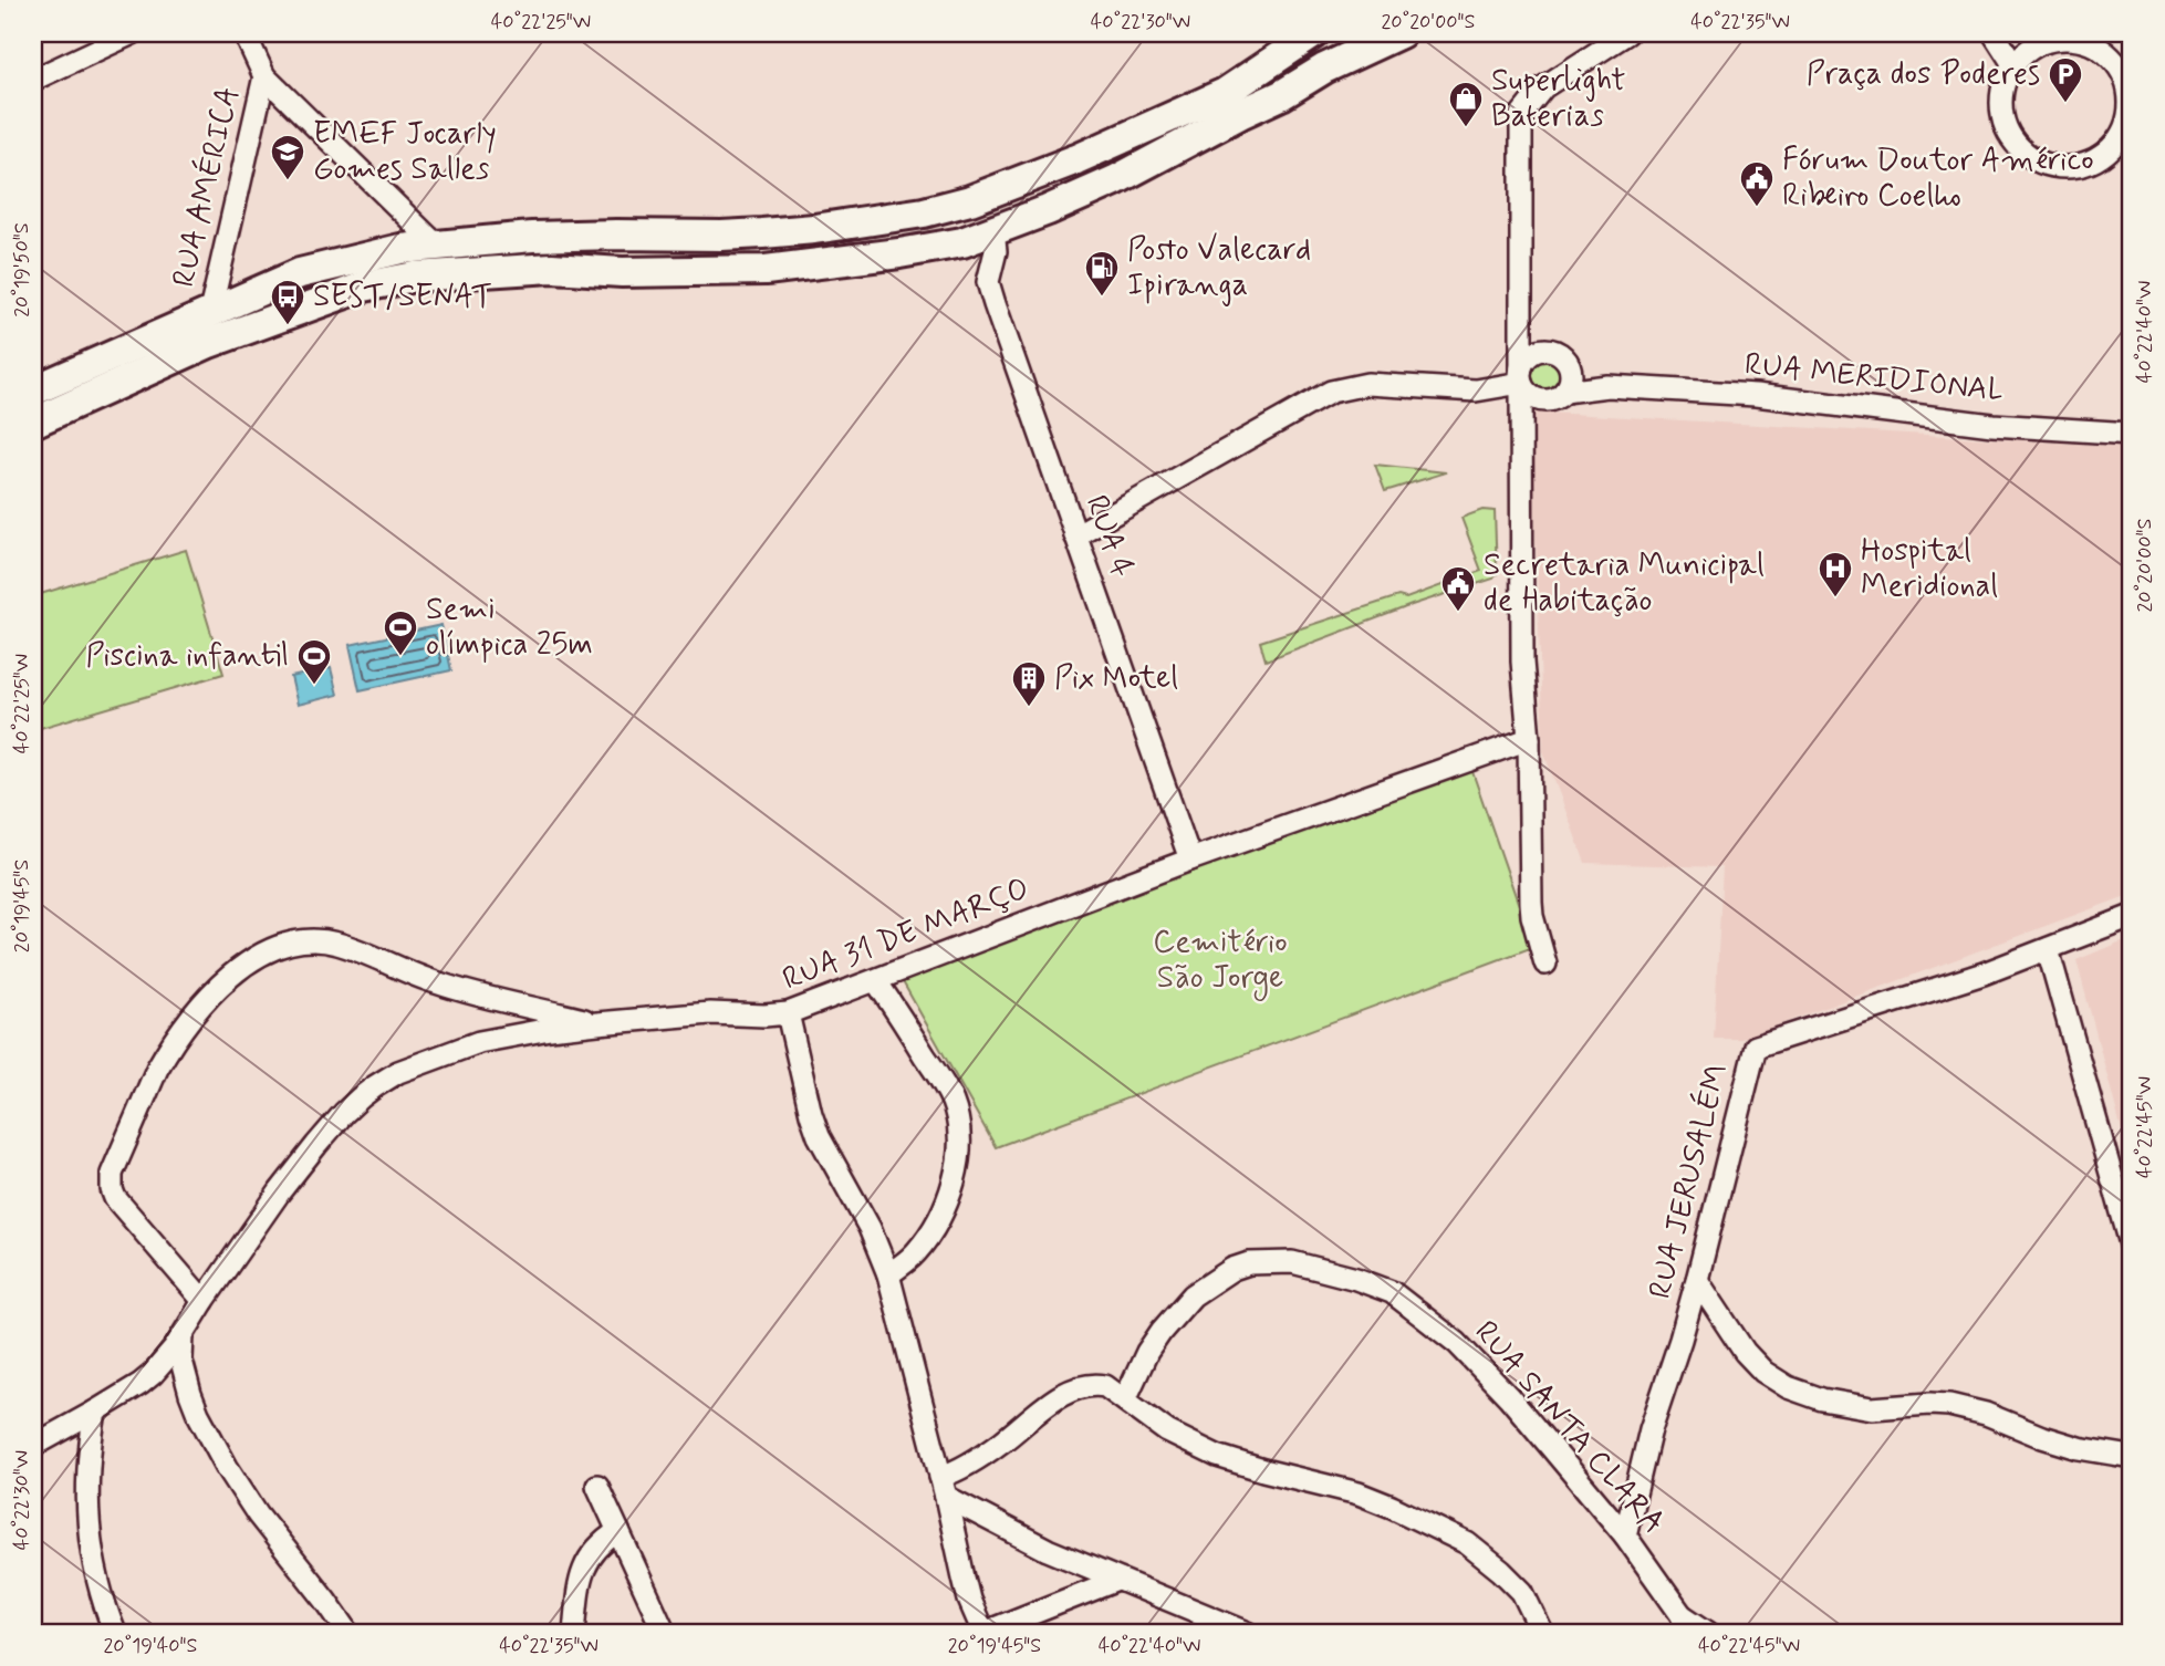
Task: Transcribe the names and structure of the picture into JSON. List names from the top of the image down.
{
  "streets": {
    "street": [
      "RUA AMÉRICA",
      "RUA MERIDIONAL",
      "RUA 4",
      "RUA 31 DE MARÇO",
      "RUA JERUSALÉM",
      "RUA SANTA CLARA"
    ]
  },
  "crossings": [
    ["RUA 4", "RUA 31 DE MARÇO"],
    ["RUA JERUSALÉM", "RUA SANTA CLARA"]
  ],
  "parks": ["Cemitério São Jorge"],
  "places": {
    "parking": ["Praça dos Poderes"],
    "shop": ["Superlight Baterias"],
    "school or university": ["EMEF Jocarly Gomes Salles"],
    "public building": ["Fórum Doutor Américo Ribeiro Coelho", "Secretaria Municipal de Habitação"],
    "fuel station": ["Posto Valecard Ipiranga"],
    "bus stop": ["SEST/SENAT"],
    "hospital": ["Hospital Meridional"],
    "sports": ["Semi olímpica 25m", "Piscina infantil"],
    "building": ["Pix Motel"]
  },
  "coordinates": [
    "40°22'25\"W",
    "40°22'30\"W",
    "20°20'00\"S",
    "40°22'35\"W",
    "20°19'50\"S",
    "40°22'40\"W",
    "20°19'45\"S",
    "40°22'45\"W",
    "20°19'40\"S"
  ]
}
